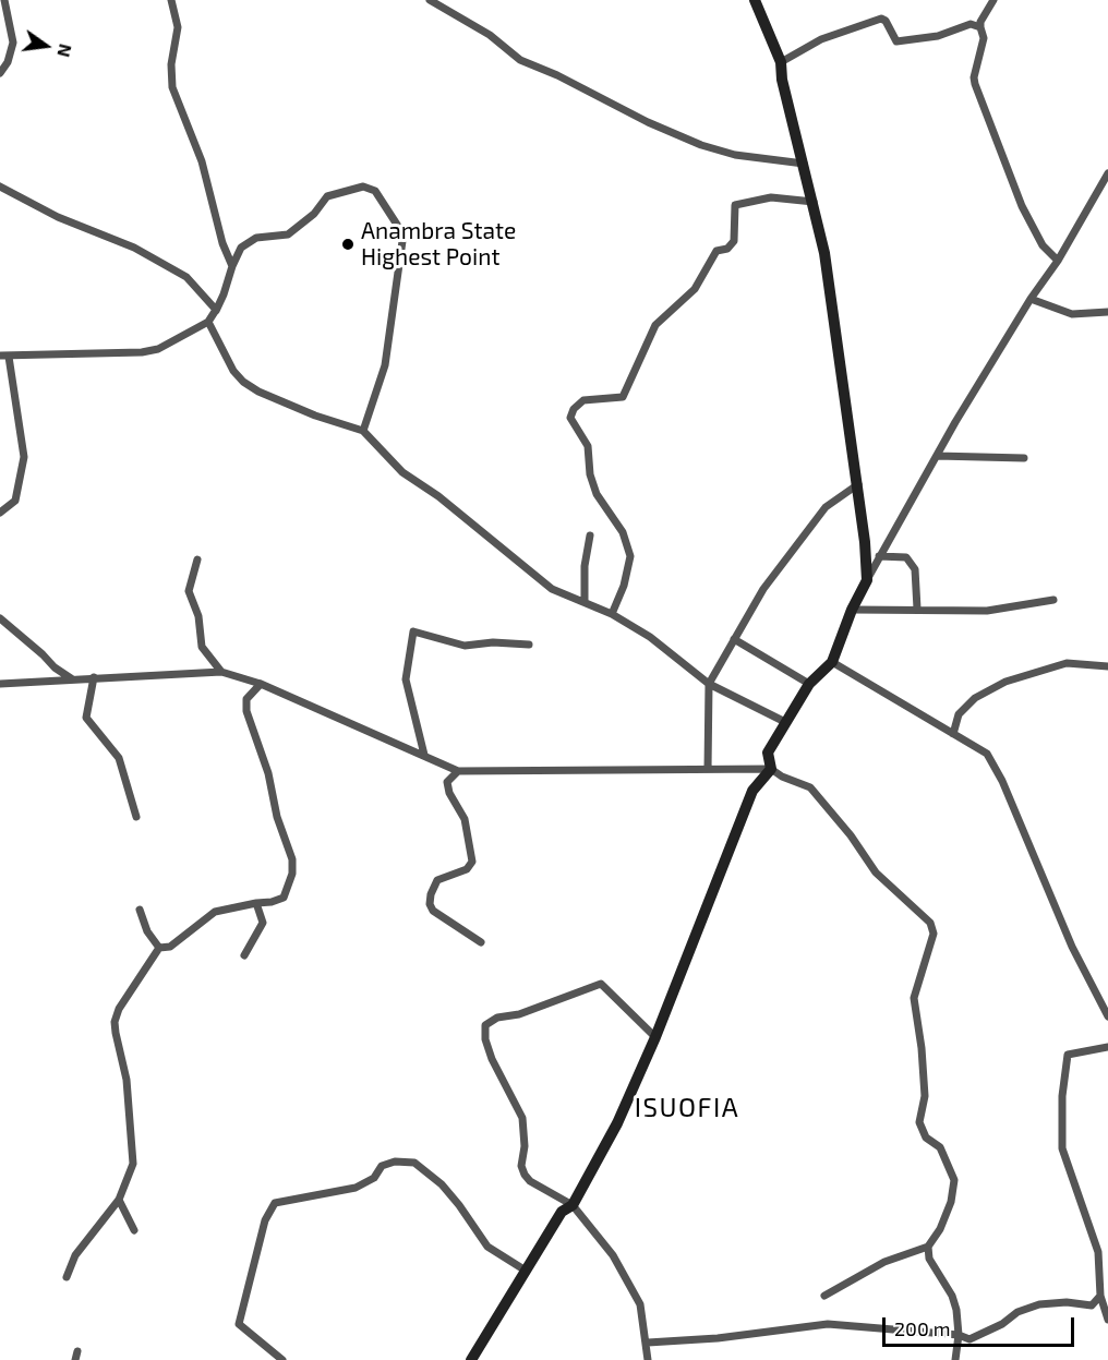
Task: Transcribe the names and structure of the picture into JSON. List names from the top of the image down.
{
  "districts": ["ISUOFIA"],
  "places": ["Anambra State Highest Point"],
  "scale_bar": "200 m",
  "north": "right"
}
